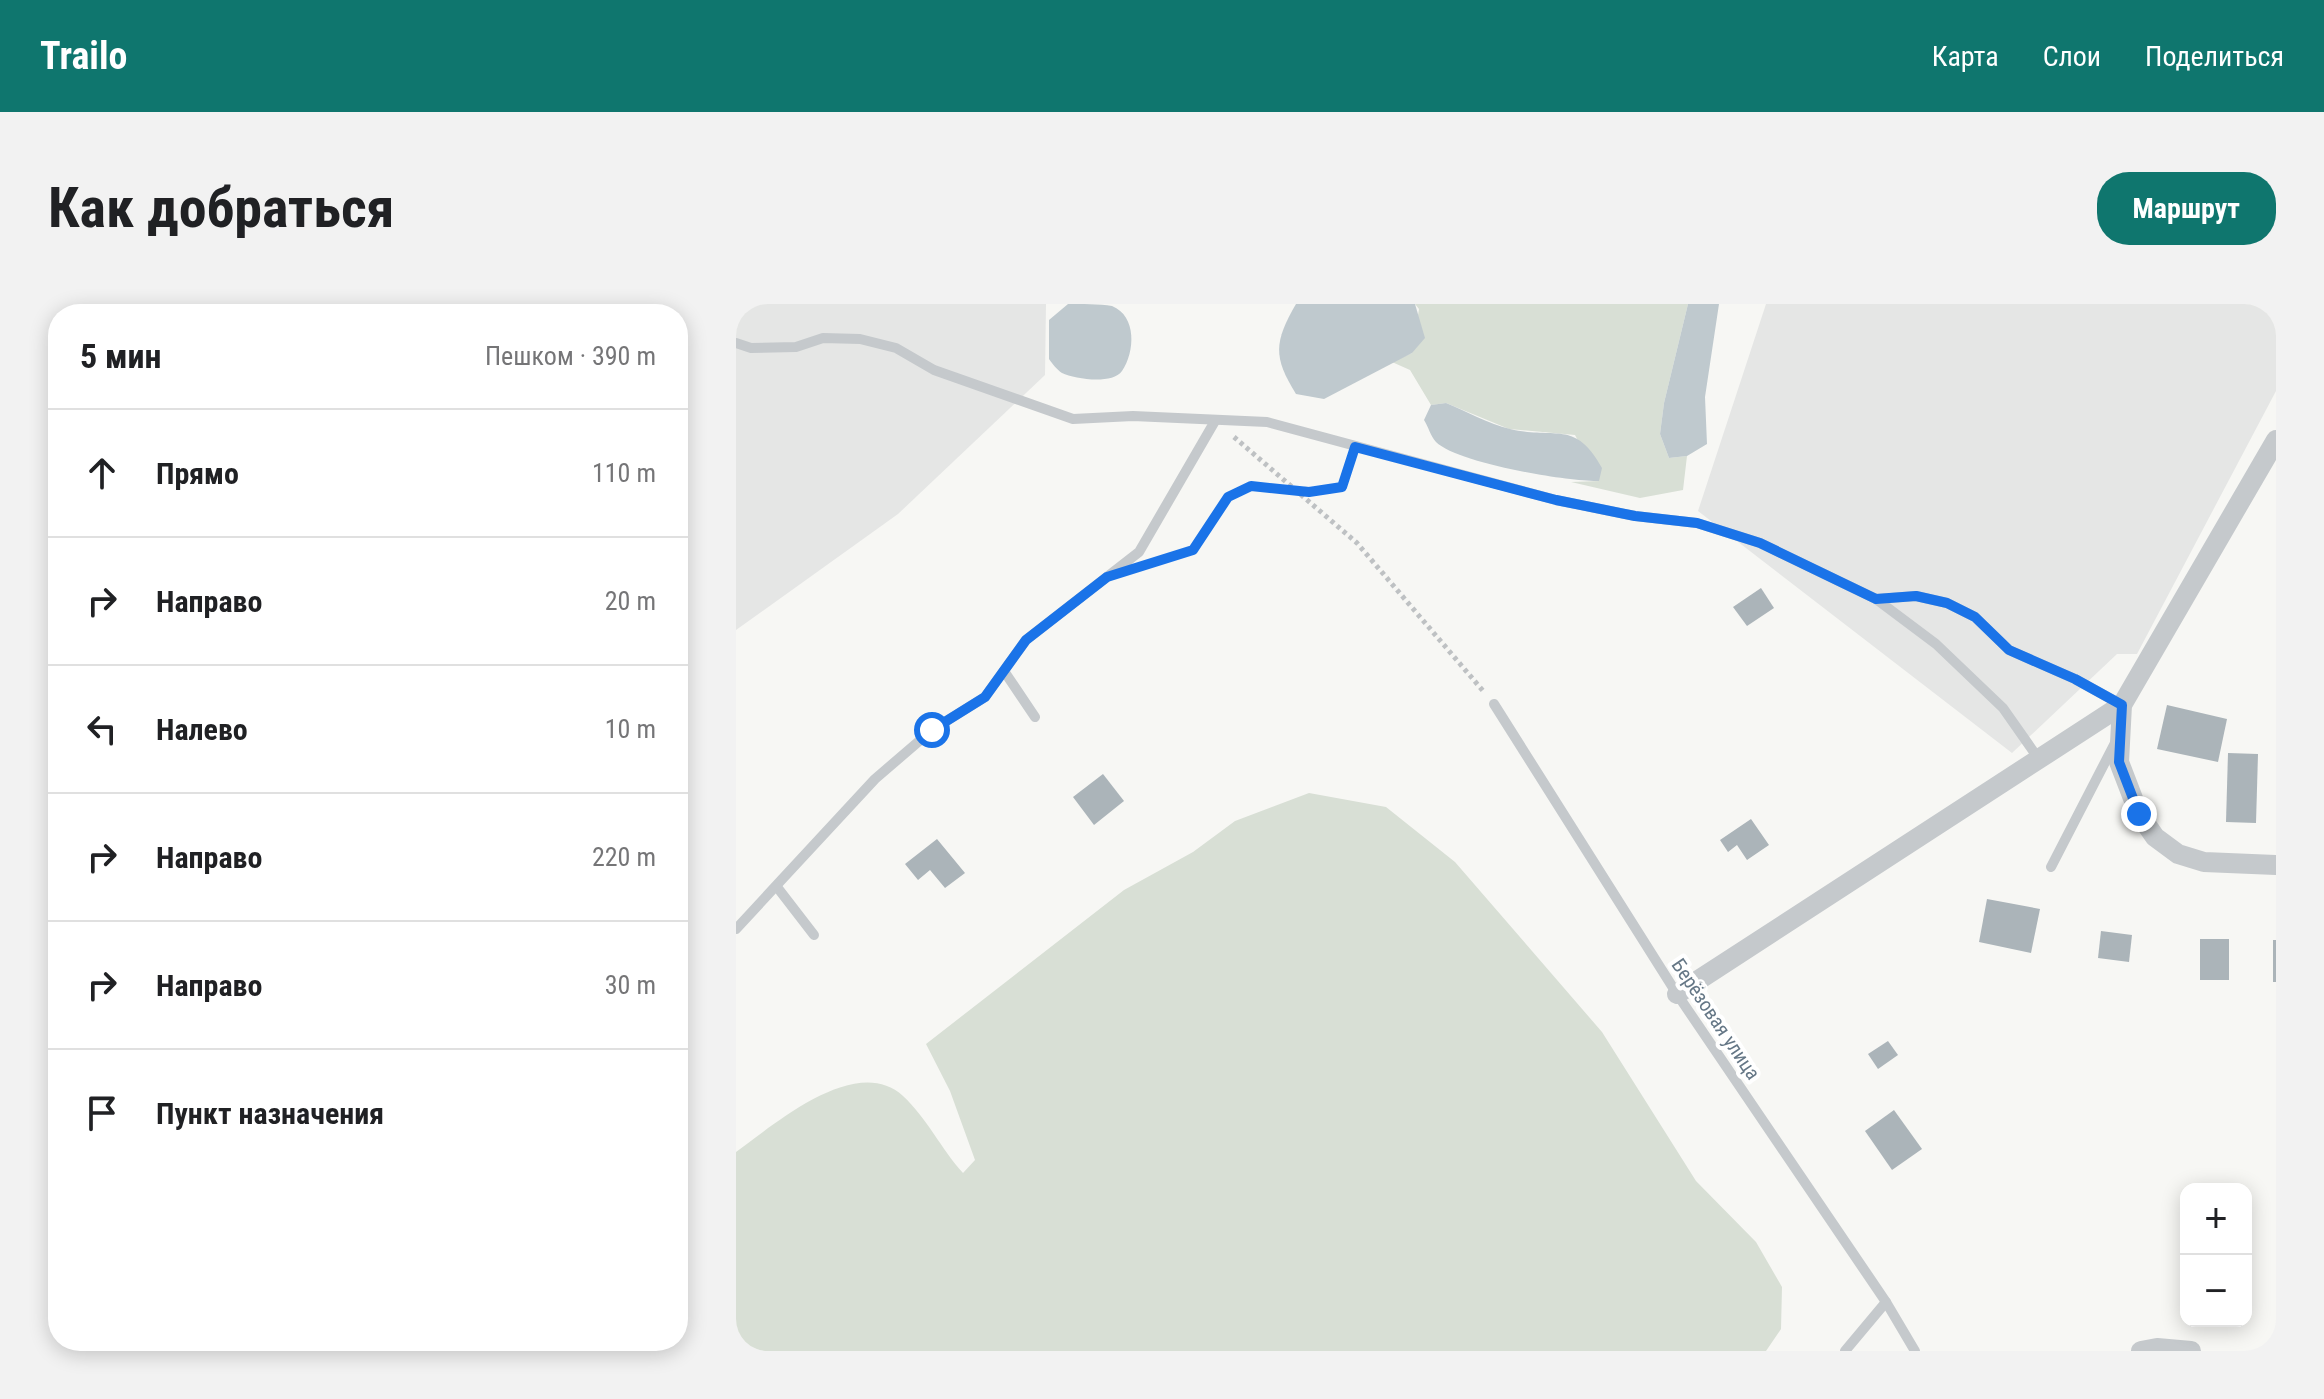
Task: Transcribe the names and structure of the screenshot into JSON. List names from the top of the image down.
{
  "streets": {
    "lane": ["Берёзовая улица"]
  },
  "page": {
    "header": "Trailo",
    "nav": ["Карта", "Слои", "Поделиться"],
    "buttons": "Маршрут",
    "title": "Как добраться",
    "heading": ["5 мин", "Пешком · 390 m"],
    "list": [
      ["Прямо", "110 m"],
      ["Направо", "20 m"],
      ["Налево", "10 m"],
      ["Направо", "220 m"],
      ["Направо", "30 m"],
      "Пункт назначения"
    ],
    "map_buttons": ["+", "−"]
  }
}
